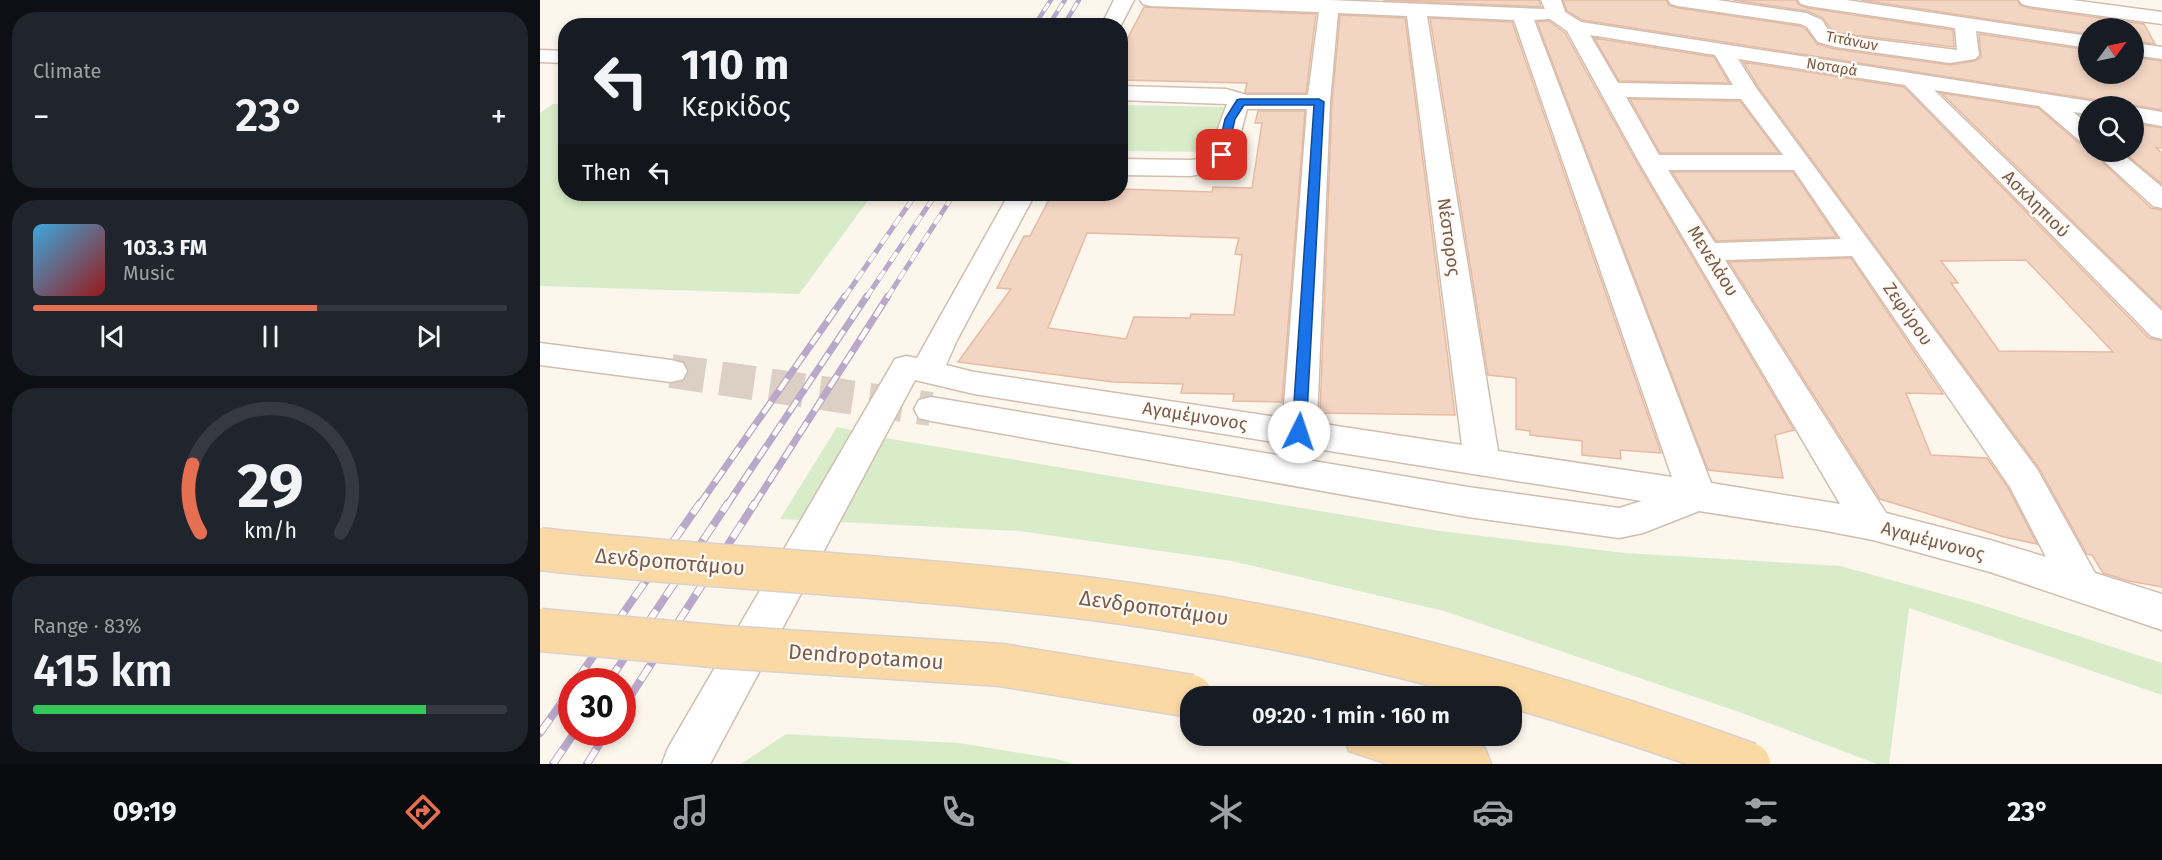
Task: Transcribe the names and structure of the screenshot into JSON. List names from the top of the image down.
{
  "streets": {
    "main road": ["Δενδροποτάμου", "Dendropotamou"],
    "street": [
      "Τιτάνων",
      "Νοταρά",
      "Ασκληπιού",
      "Νέστορος",
      "Μενελάου",
      "Ζεφύρου",
      "Αγαμέμνονος"
    ]
  },
  "crossings": [
    ["Νοταρά", "Ασκληπιού"],
    ["Νοταρά", "Νέστορος"],
    ["Νοταρά", "Μενελάου"],
    ["Νοταρά", "Ζεφύρου"],
    ["Νέστορος", "Αγαμέμνονος"],
    ["Μενελάου", "Αγαμέμνονος"],
    ["Ζεφύρου", "Αγαμέμνονος"]
  ],
  "north": "top right",
  "page": {
    "tile": [
      "Climate",
      ["Range · 83%", "415 km"]
    ],
    "turn": ["110 m", "Κερκίδος"],
    "heat": ["−", "23°", "+"],
    "then": "Then",
    "song": ["103.3 FM", "Music"],
    "limit": "30",
    "trip": "09:20 · 1 min · 160 m",
    "tabs": ["09:19", "23°"],
    "gauge": ["29", "km/h"]
  }
}
